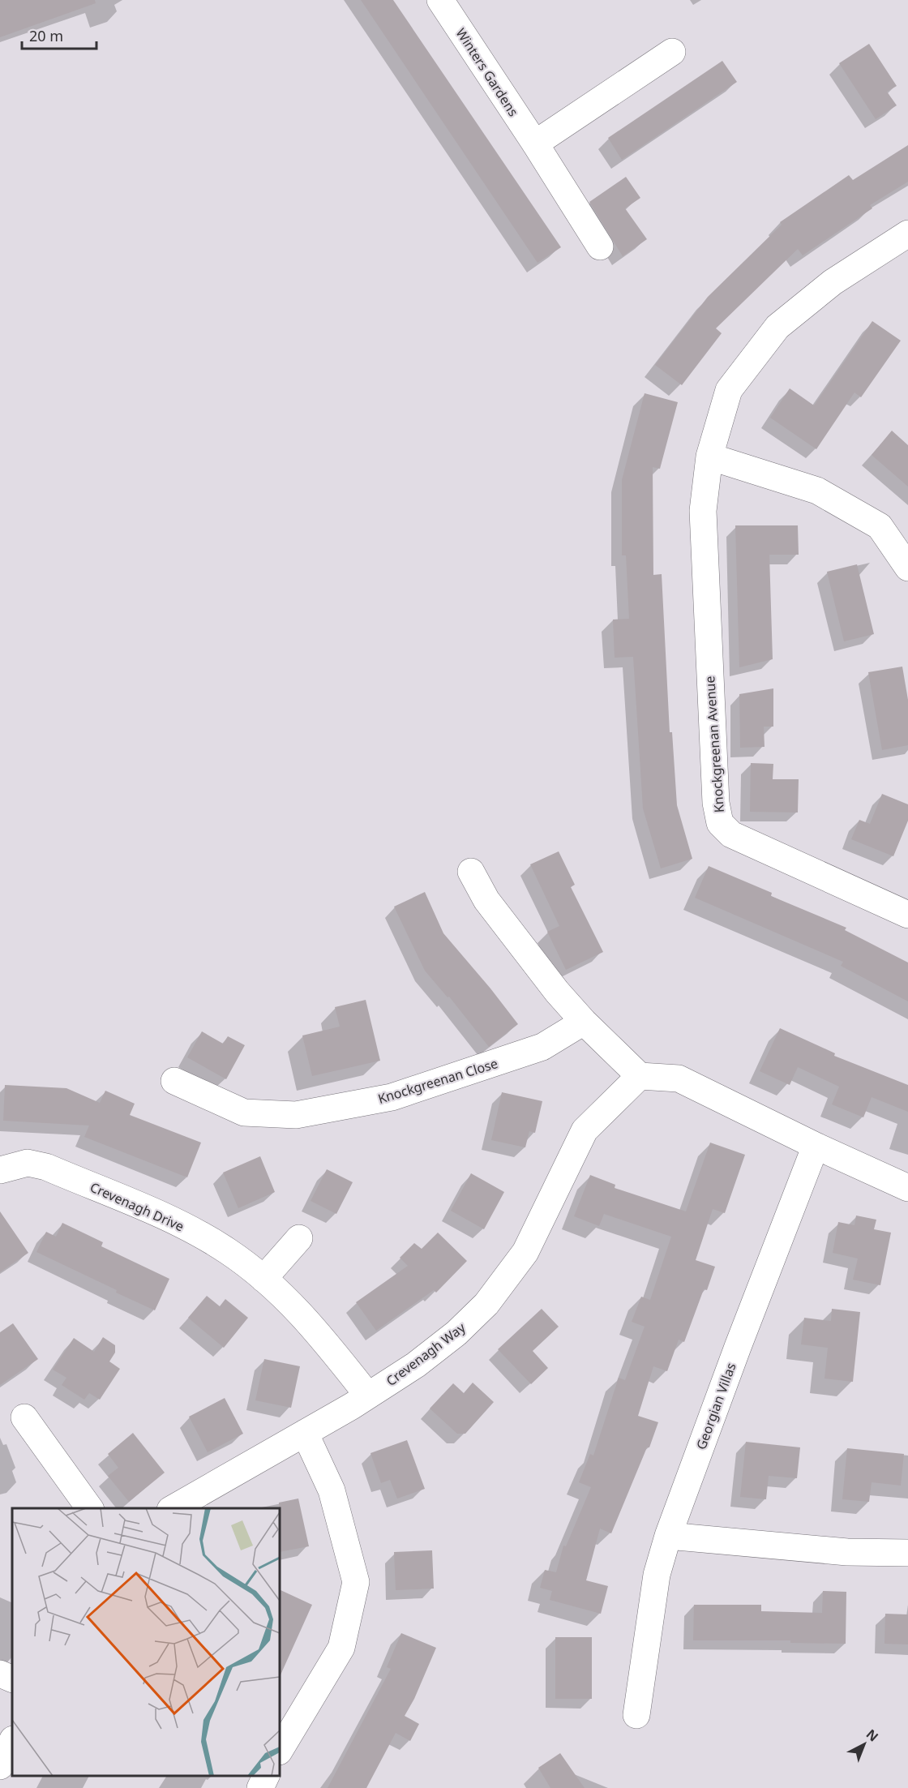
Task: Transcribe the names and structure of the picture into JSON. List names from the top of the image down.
{
  "streets": {
    "street": [
      "Winters Gardens",
      "Knockgreenan Avenue",
      "Knockgreenan Close",
      "Crevenagh Drive",
      "Crevenagh Way",
      "Georgian Villas"
    ]
  },
  "crossings": [
    ["Crevenagh Drive", "Crevenagh Way"]
  ],
  "scale_bar": "20 m",
  "north": "top right"
}
